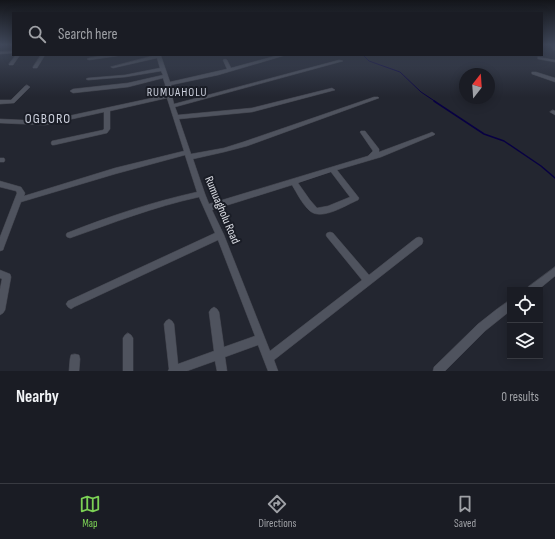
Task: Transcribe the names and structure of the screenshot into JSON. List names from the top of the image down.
{
  "streets": {
    "street": ["Rumuagholu Road"]
  },
  "districts": ["RUMUAHOLU", "OGBORO"],
  "north": "top",
  "page": {
    "search": "Search here",
    "heading": ["Nearby", "0 results"],
    "nav": ["Map", "Directions", "Saved"]
  }
}
